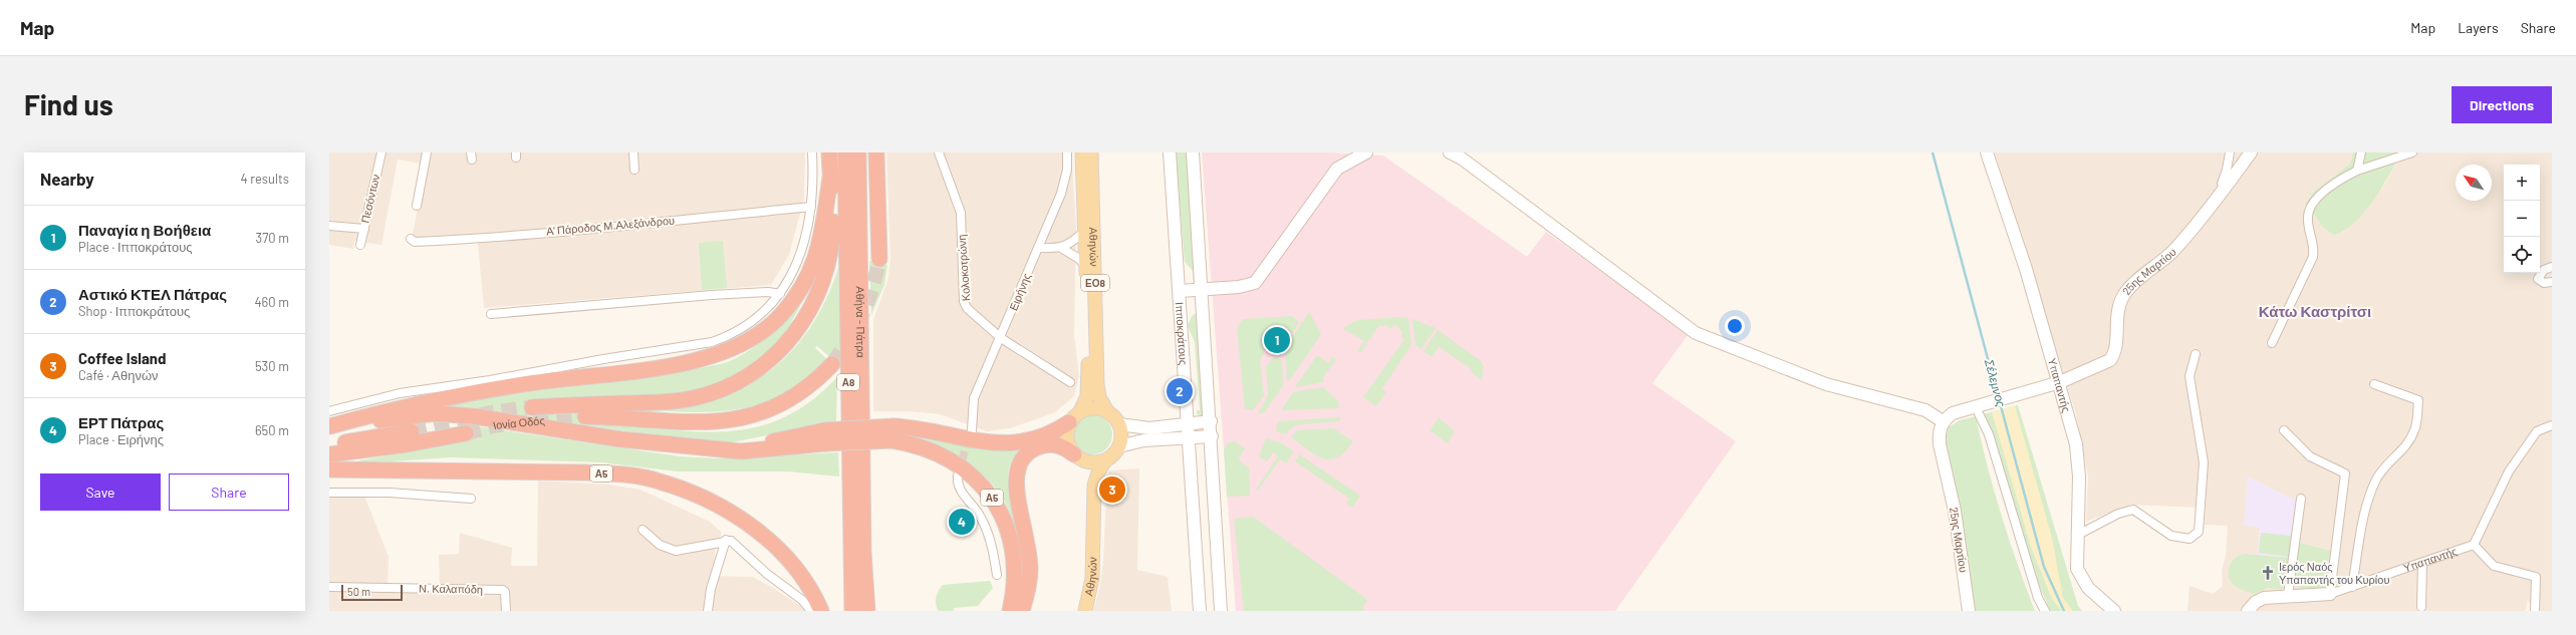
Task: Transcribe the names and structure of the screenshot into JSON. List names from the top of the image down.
{
  "streets": {
    "highway": [
      "Αθήνα - Πάτρα",
      "Α8",
      "Ιονία Οδός",
      "Α5"
    ],
    "main road": ["Αθηνών", "ΕΟ8"],
    "street": [
      "Πεσόντων",
      "Α' Πάροδος Μ.Αλεξάνδρου",
      "Κολοκοτρώνη",
      "25ης Μαρτίου",
      "Ειρήνης",
      "Ιπποκράτους",
      "Υπαπαντής",
      "Ν. Καλαπόδη"
    ]
  },
  "crossings": [
    ["Κολοκοτρώνη", "Ειρήνης"],
    ["25ης Μαρτίου", "Υπαπαντής"],
    ["Ιονία Οδός", "Α5"]
  ],
  "districts": ["Κάτω Καστρίτσι"],
  "water": ["Σέλεμνος"],
  "places": {
    "church": ["Ιερός Ναός Υπαπαντής του Κυρίου"]
  },
  "scale_bar": "50 m",
  "north": "top left",
  "page": {
    "header": "Map",
    "nav": ["Map", "Layers", "Share"],
    "buttons": [
      "Directions",
      ["Save", "Share"]
    ],
    "title": "Find us",
    "heading": ["Nearby", "4 results"],
    "map_buttons": ["+", "−"],
    "list": [
      {
        "mark": "1",
        "name": "Παναγία η Βοήθεια",
        "note": "Place · Ιπποκράτους",
        "value": "370 m"
      },
      {
        "mark": "2",
        "name": "Αστικό ΚΤΕΛ Πάτρας",
        "note": "Shop · Ιπποκράτους",
        "value": "460 m"
      },
      {
        "mark": "3",
        "name": "Coffee Island",
        "note": "Café · Αθηνών",
        "value": "530 m"
      },
      {
        "mark": "4",
        "name": "ΕΡΤ Πάτρας",
        "note": "Place · Ειρήνης",
        "value": "650 m"
      }
    ],
    "pins": [
      "1",
      "2",
      "3",
      "4"
    ],
    "scale": "50 m"
  }
}
